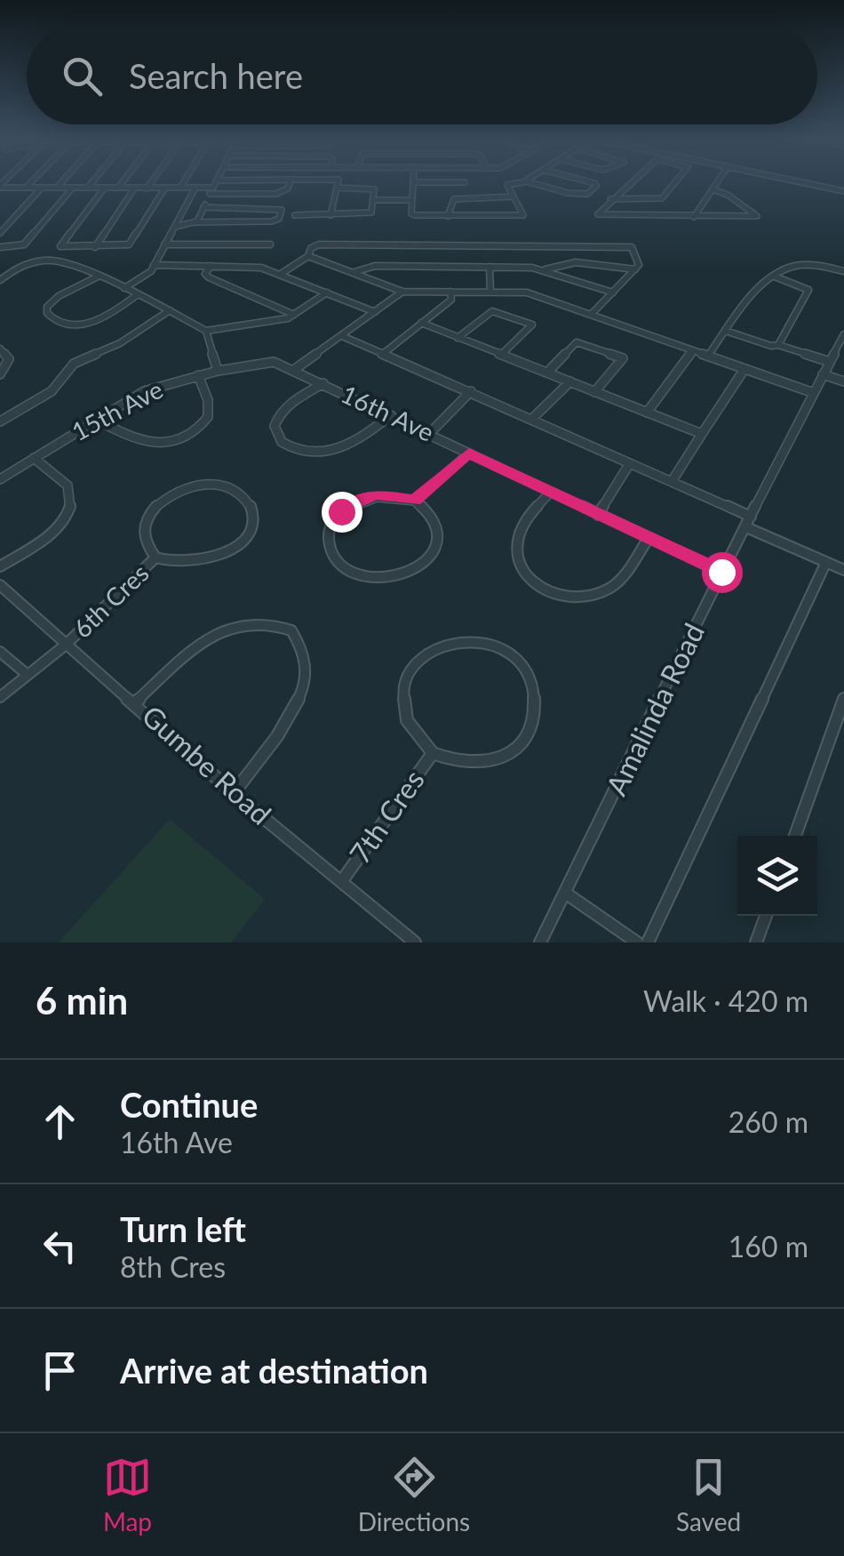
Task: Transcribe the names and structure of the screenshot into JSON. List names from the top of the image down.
{
  "streets": {
    "street": [
      "15th Ave",
      "16th Ave",
      "6th Cres",
      "Amalinda Road",
      "Gumbe Road",
      "7th Cres"
    ]
  },
  "crossings": [
    ["15th Ave", "16th Ave"],
    ["16th Ave", "Amalinda Road"],
    ["6th Cres", "Gumbe Road"],
    ["Gumbe Road", "7th Cres"]
  ],
  "page": {
    "search": "Search here",
    "heading": ["6 min", "Walk · 420 m"],
    "list": [
      ["Continue", "16th Ave", "260 m"],
      ["Turn left", "8th Cres", "160 m"],
      "Arrive at destination"
    ],
    "nav": ["Map", "Directions", "Saved"]
  }
}
